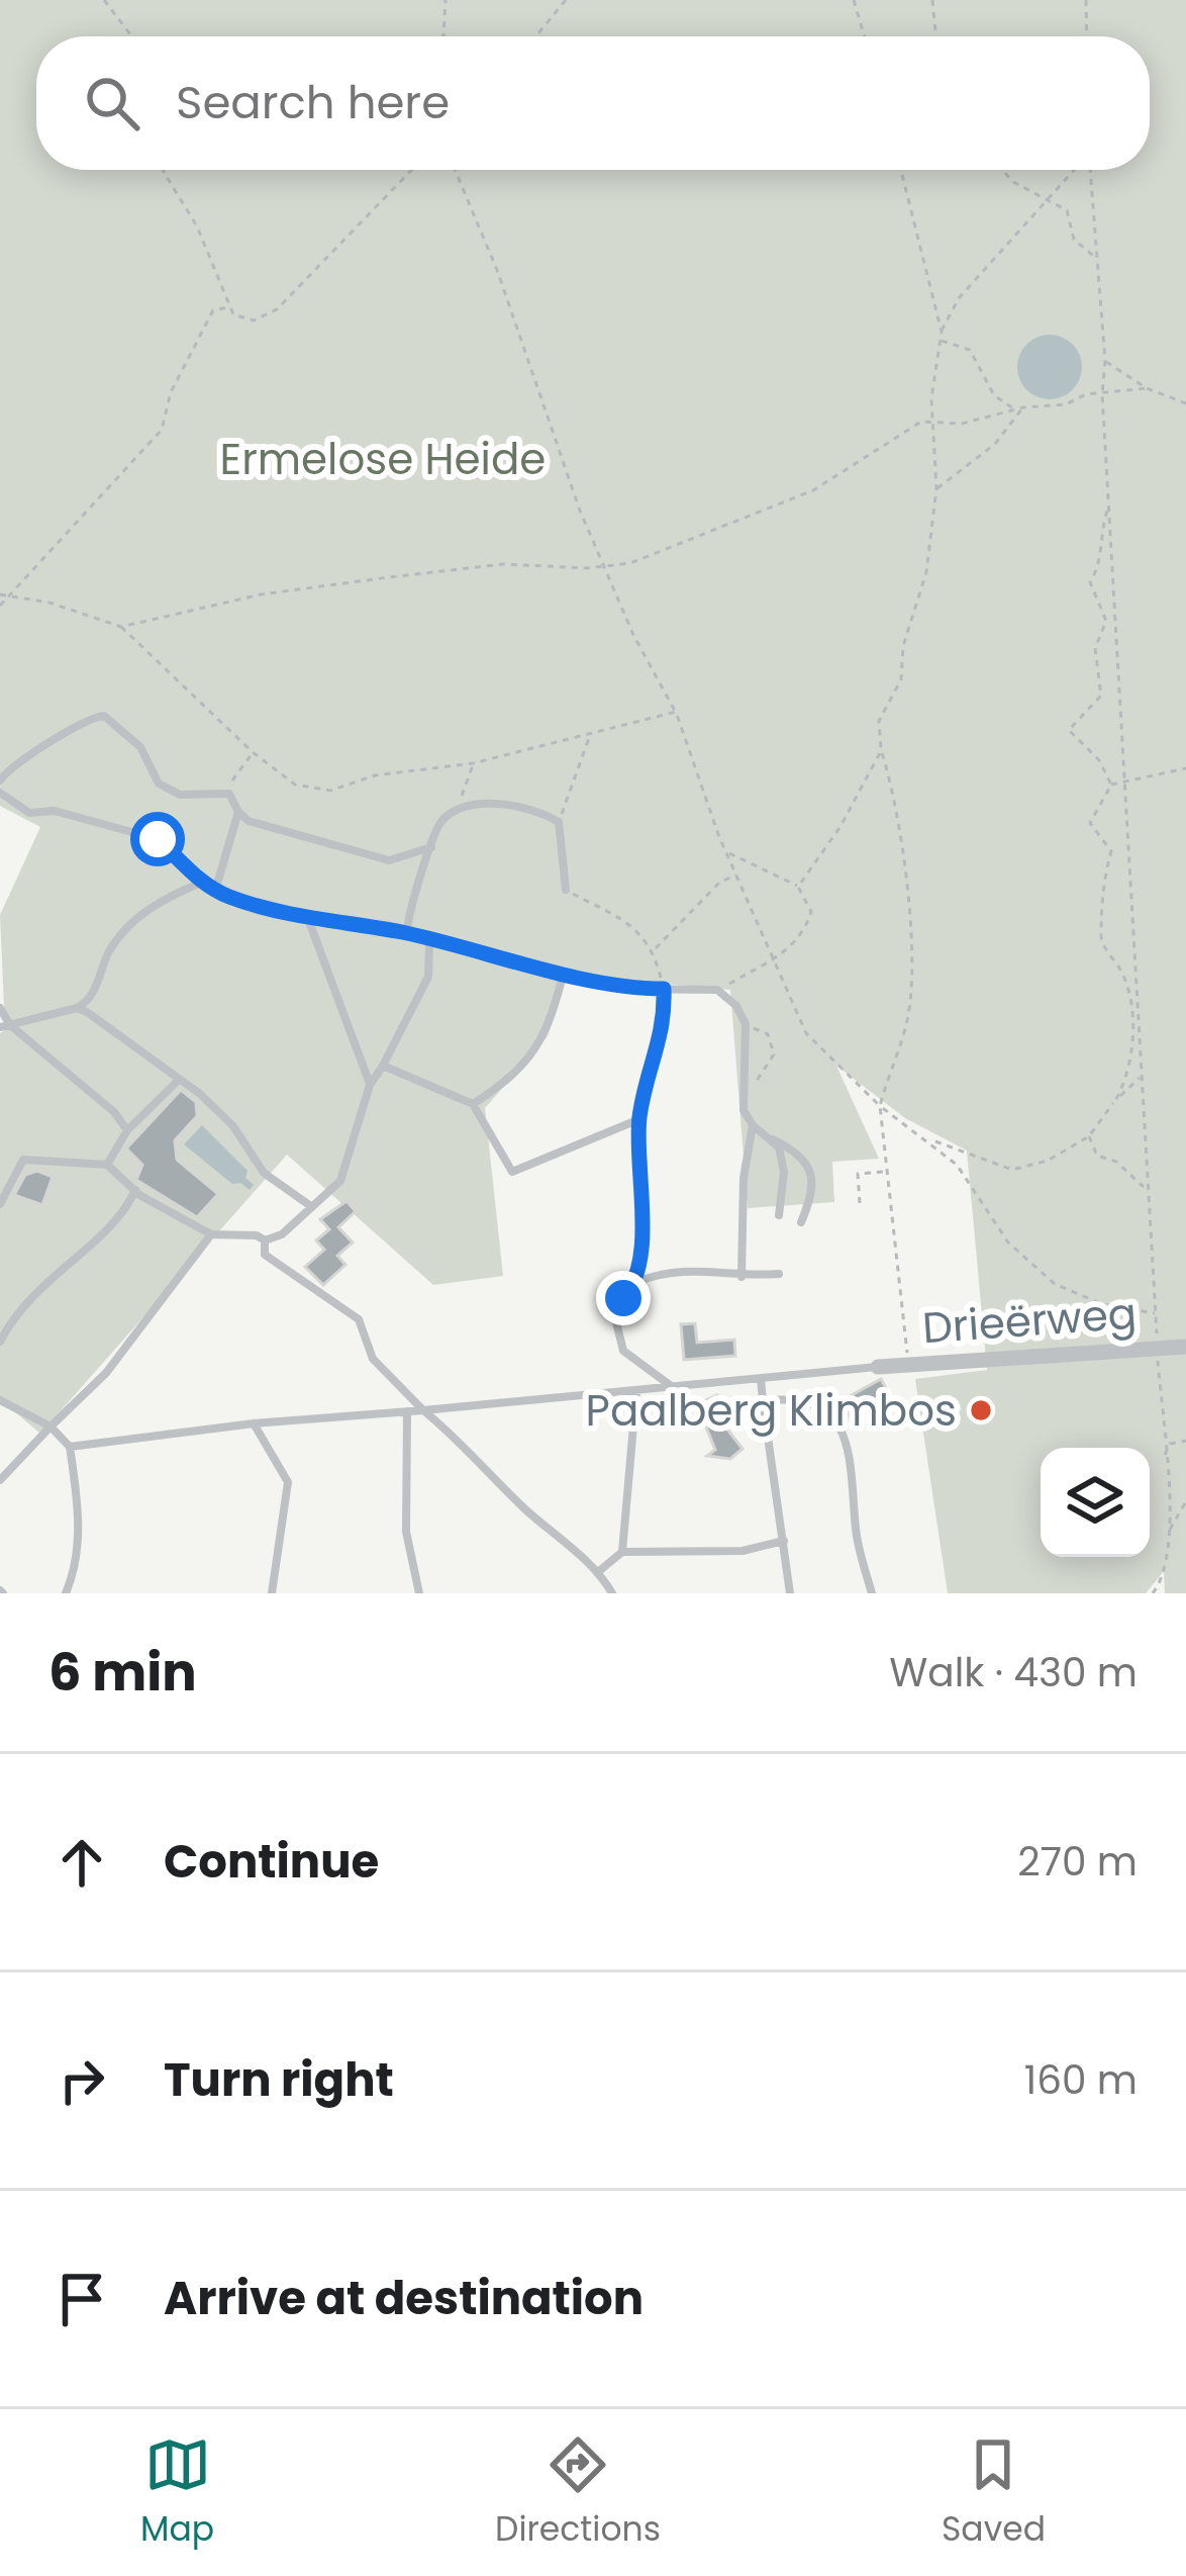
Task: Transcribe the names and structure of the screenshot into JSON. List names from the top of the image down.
{
  "streets": {
    "street": ["Drieërweg"]
  },
  "parks": ["Ermelose Heide"],
  "places": ["Paalberg Klimbos"],
  "page": {
    "search": "Search here",
    "heading": ["6 min", "Walk · 430 m"],
    "list": [
      ["Continue", "270 m"],
      ["Turn right", "160 m"],
      "Arrive at destination"
    ],
    "nav": ["Map", "Directions", "Saved"]
  }
}
